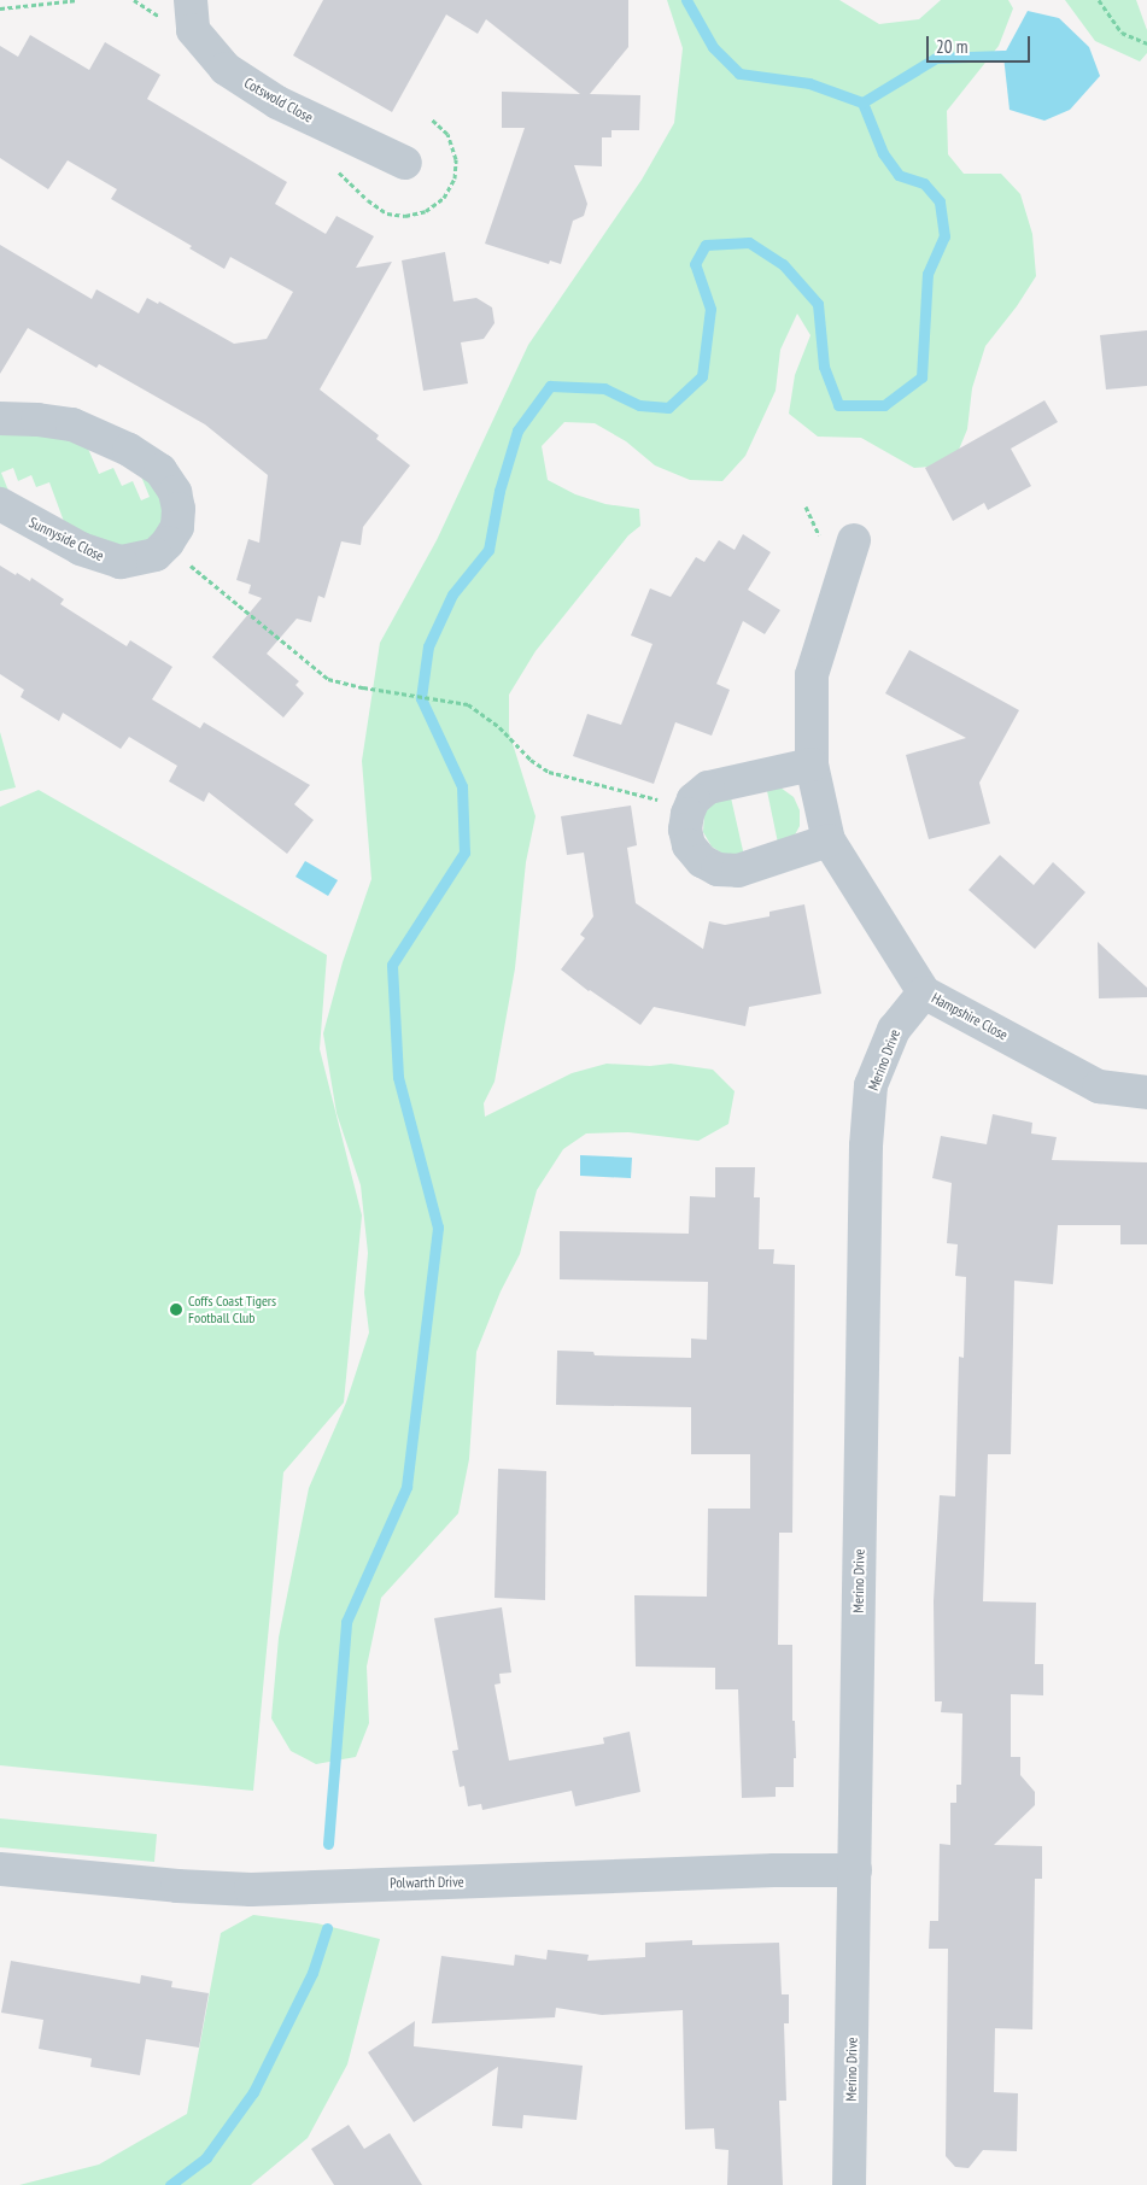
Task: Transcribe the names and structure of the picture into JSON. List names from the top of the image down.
{
  "streets": {
    "street": [
      "Cotswold Close",
      "Sunnyside Close",
      "Hampshire Close",
      "Merino Drive",
      "Polwarth Drive"
    ]
  },
  "crossings": [
    ["Hampshire Close", "Merino Drive"],
    ["Merino Drive", "Polwarth Drive"]
  ],
  "places": ["Coffs Coast Tigers Football Club"],
  "scale_bar": "20 m"
}
